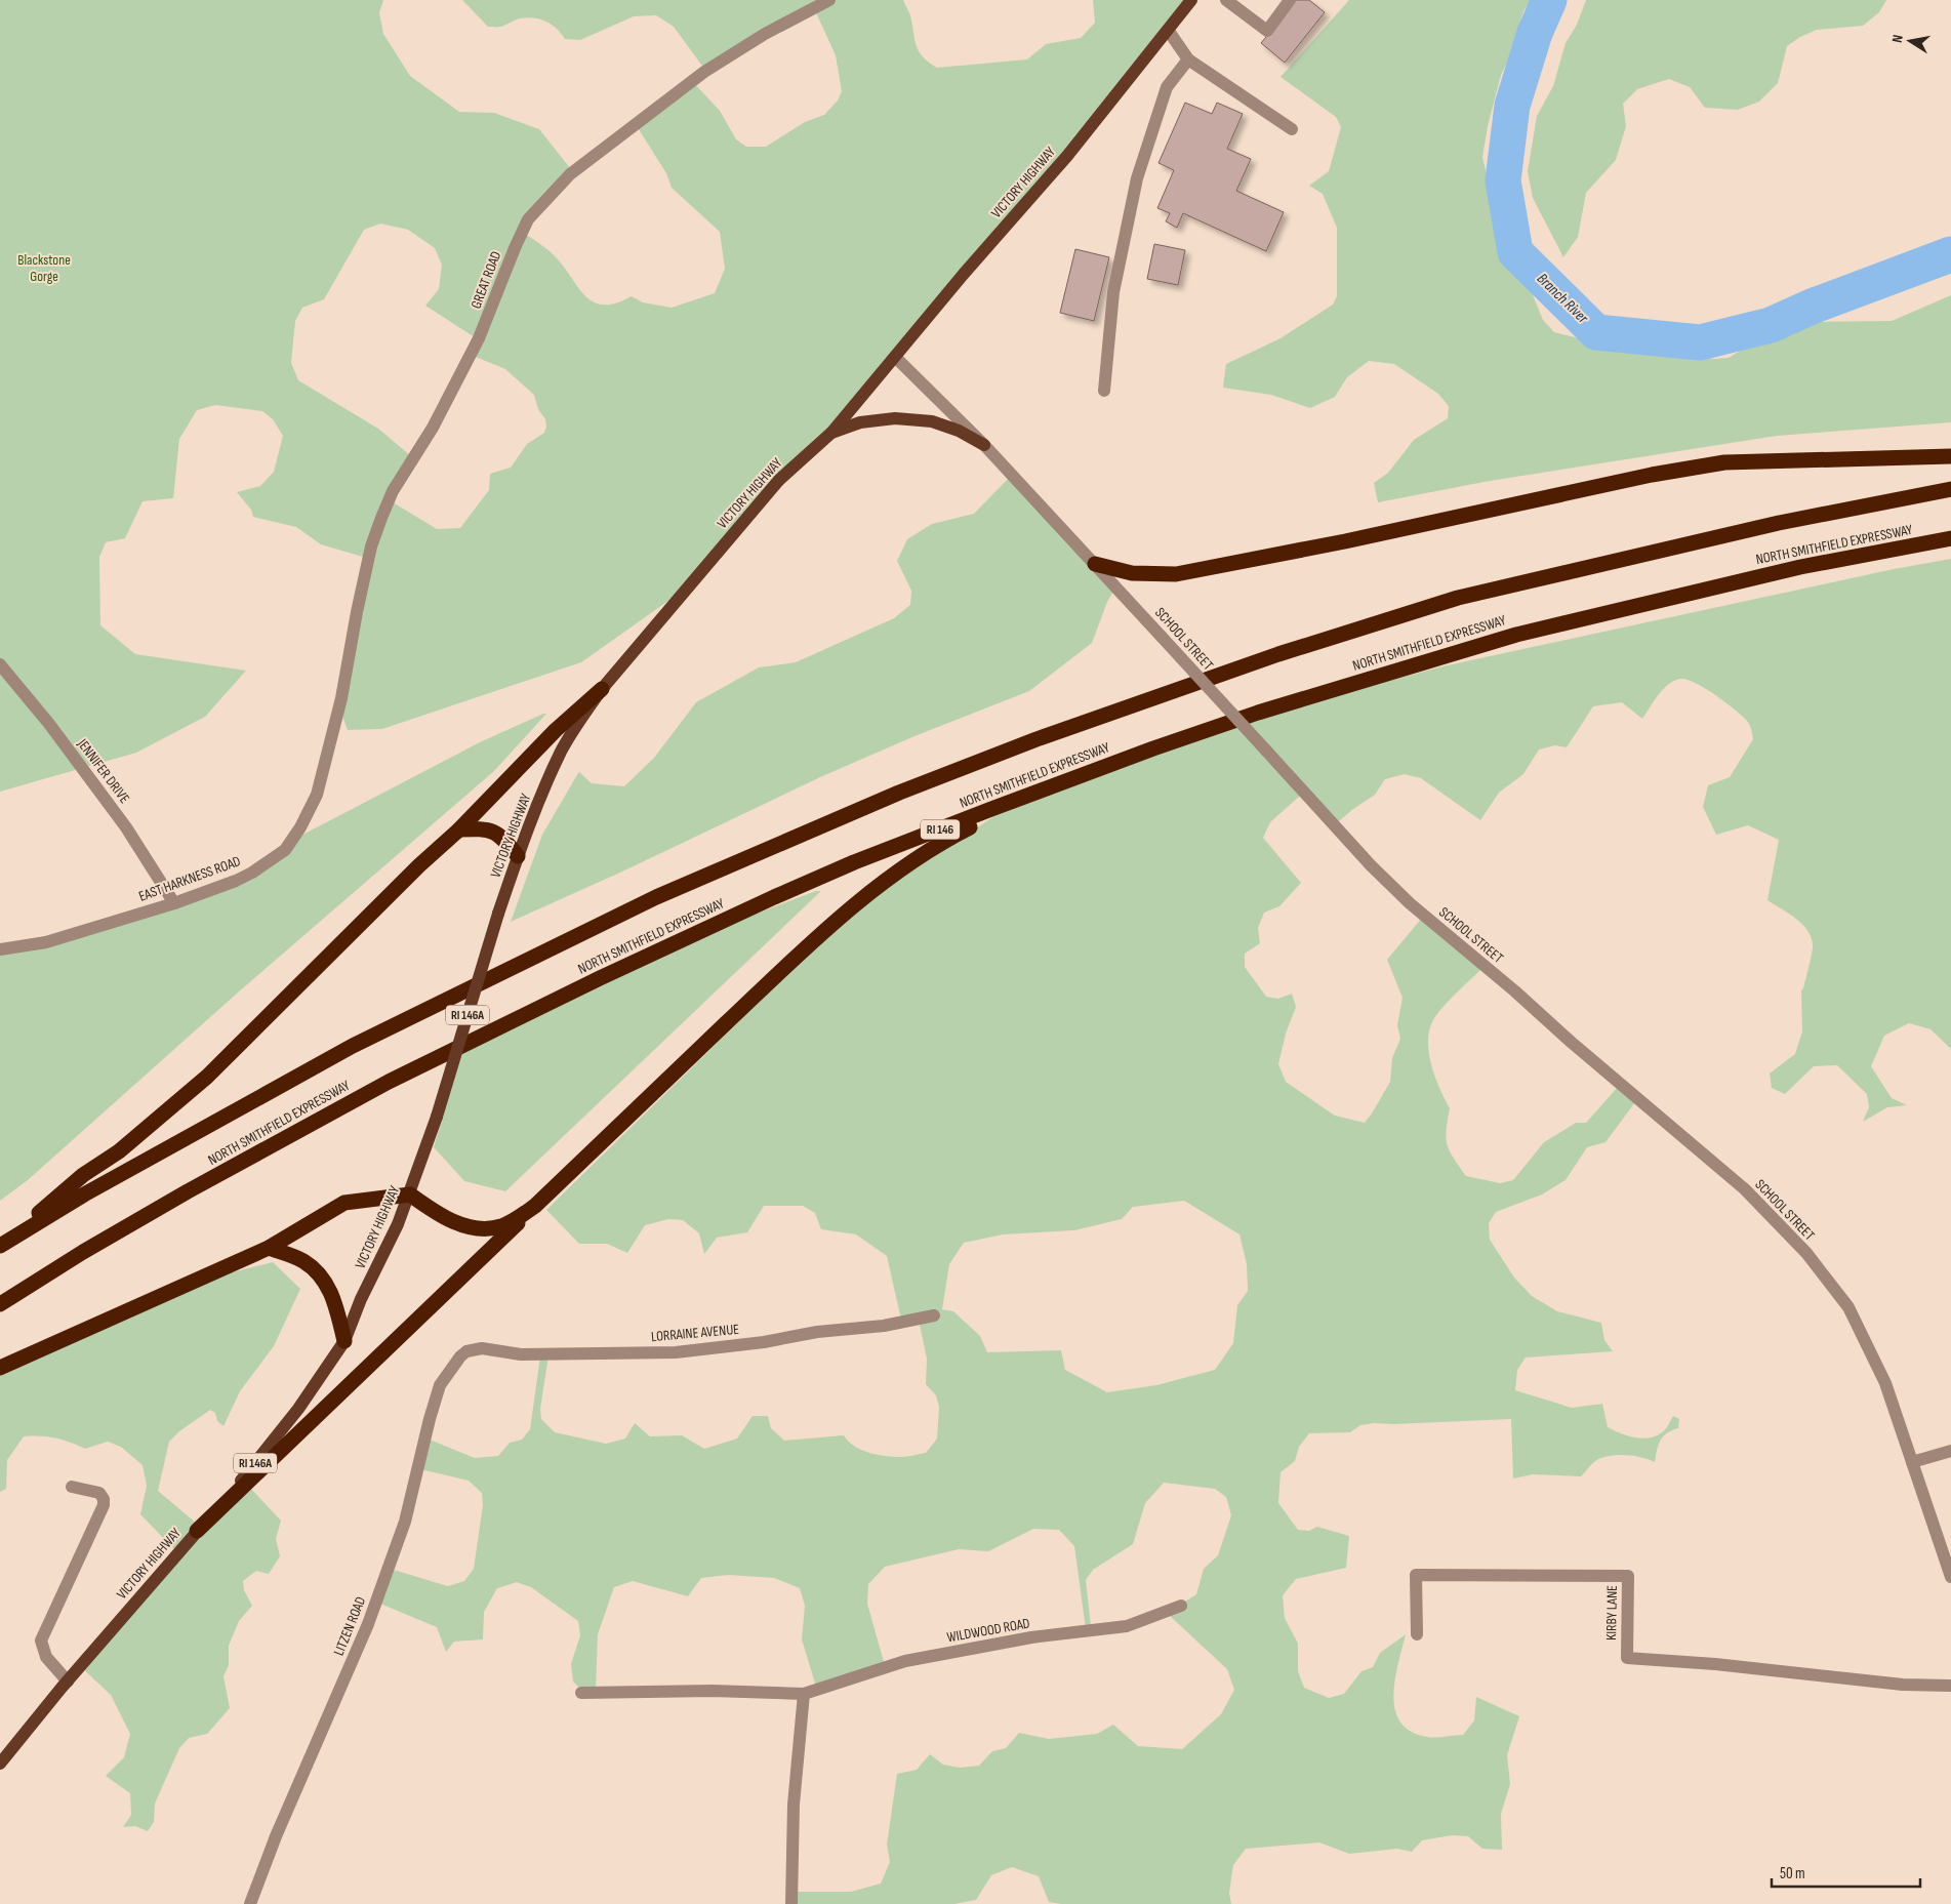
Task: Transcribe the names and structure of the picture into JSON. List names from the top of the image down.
{
  "streets": {
    "highway": ["NORTH SMITHFIELD EXPRESSWAY", "RI 146"],
    "main road": ["VICTORY HIGHWAY", "RI 146A"],
    "street": [
      "GREAT ROAD",
      "SCHOOL STREET",
      "JENNIFER DRIVE",
      "EAST HARKNESS ROAD",
      "LORRAINE AVENUE",
      "KIRBY LANE",
      "LITZEN ROAD",
      "WILDWOOD ROAD"
    ]
  },
  "crossings": [
    ["VICTORY HIGHWAY", "SCHOOL STREET"],
    ["GREAT ROAD", "EAST HARKNESS ROAD"],
    ["JENNIFER DRIVE", "EAST HARKNESS ROAD"],
    ["LORRAINE AVENUE", "LITZEN ROAD"]
  ],
  "water": ["Branch River"],
  "parks": ["Blackstone Gorge"],
  "scale_bar": "50 m",
  "north": "left"
}
